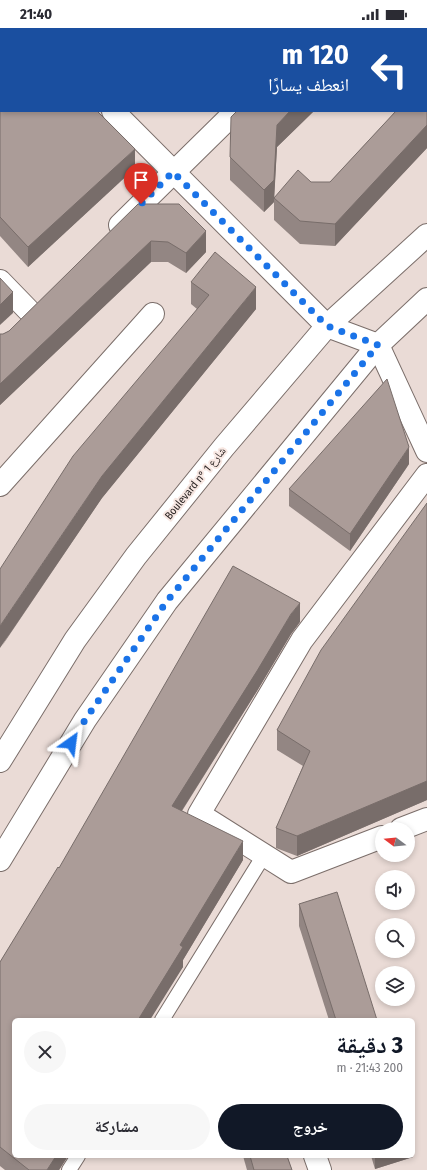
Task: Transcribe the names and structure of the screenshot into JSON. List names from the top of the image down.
{
  "streets": {
    "street": ["Boulevard n° شارع 1"]
  },
  "north": "left",
  "page": {
    "status": "21:40",
    "turn": ["120 m", "انعطف يسارًا"],
    "heading": ["3 دقيقة", "200 m · 21:43"],
    "buttons": ["خروج", "مشاركة"]
  }
}
